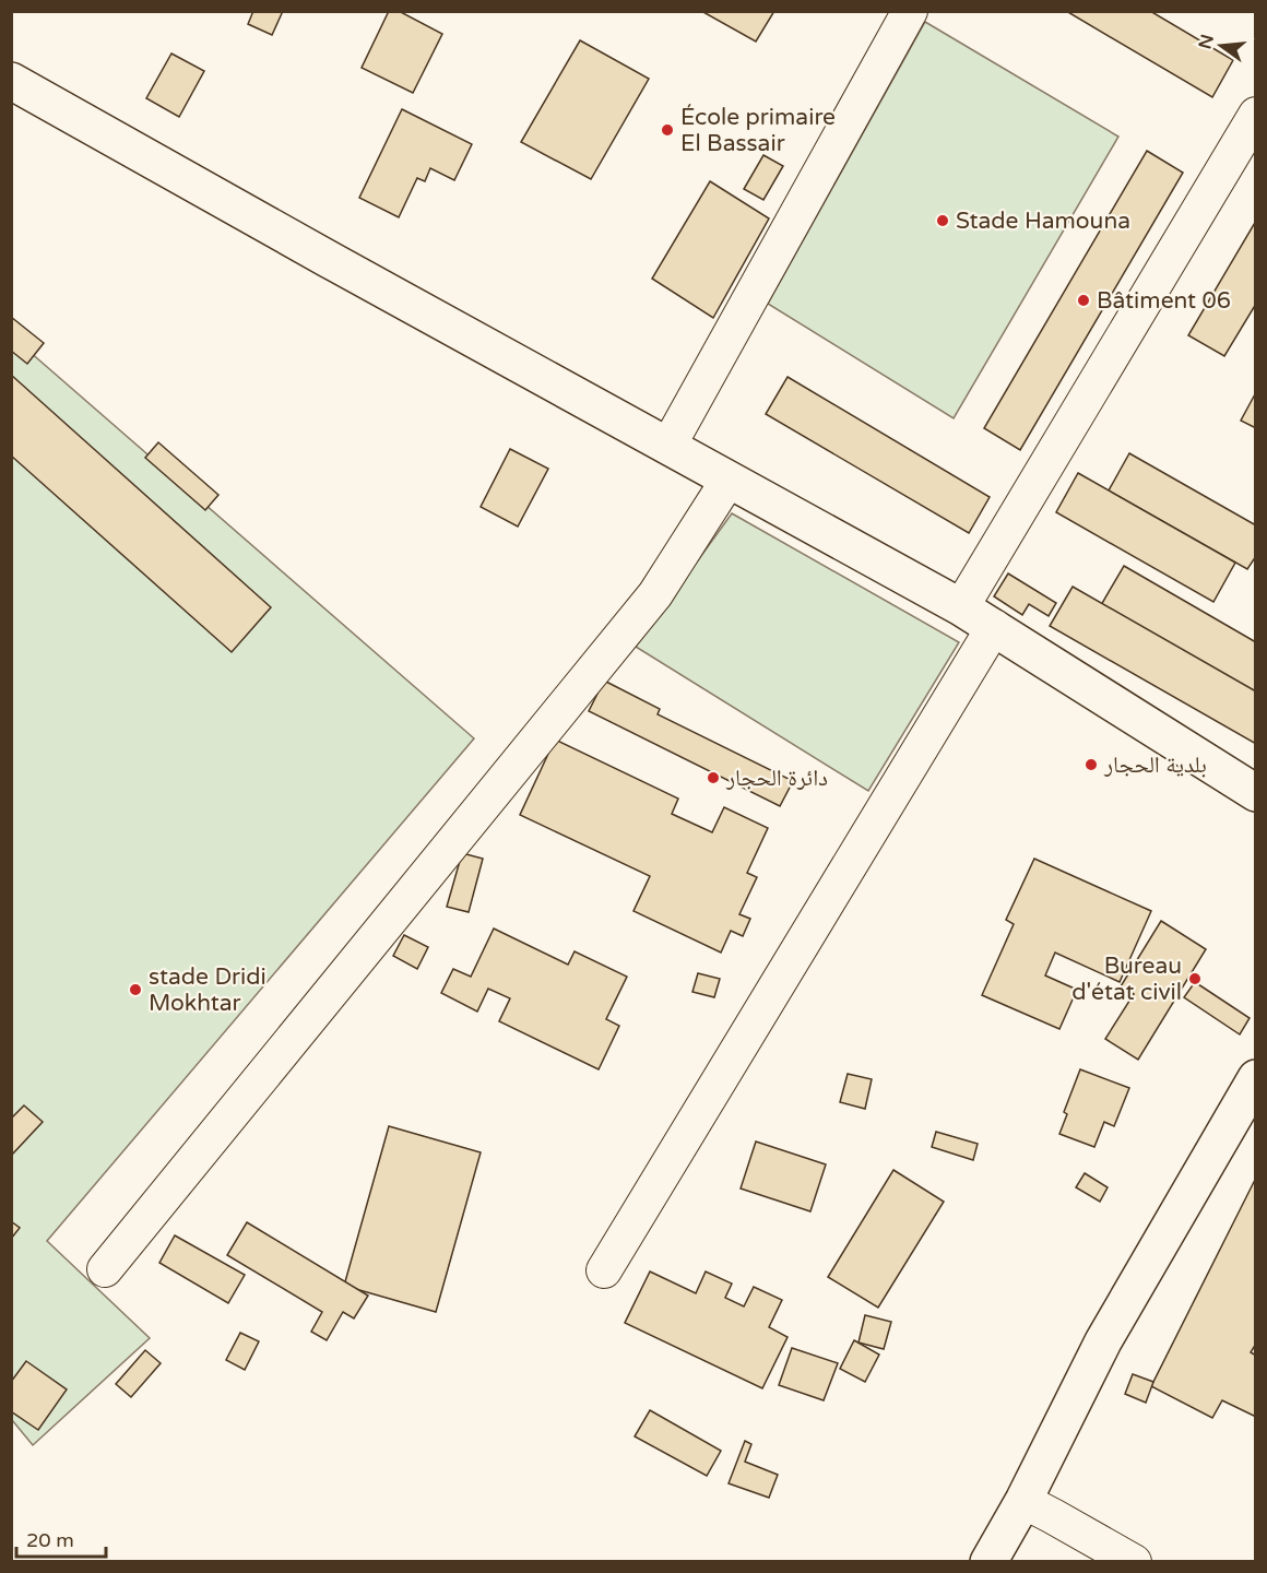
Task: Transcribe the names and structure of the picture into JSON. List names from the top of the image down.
{
  "places": [
    "École primaire El Bassair",
    "Stade Hamouna",
    "Bâtiment 06",
    "بلدية الحجار",
    "دائرة الحجار",
    "Bureau d'état civil",
    "stade Dridi Mokhtar"
  ],
  "scale_bar": "20 m",
  "north": "left"
}
